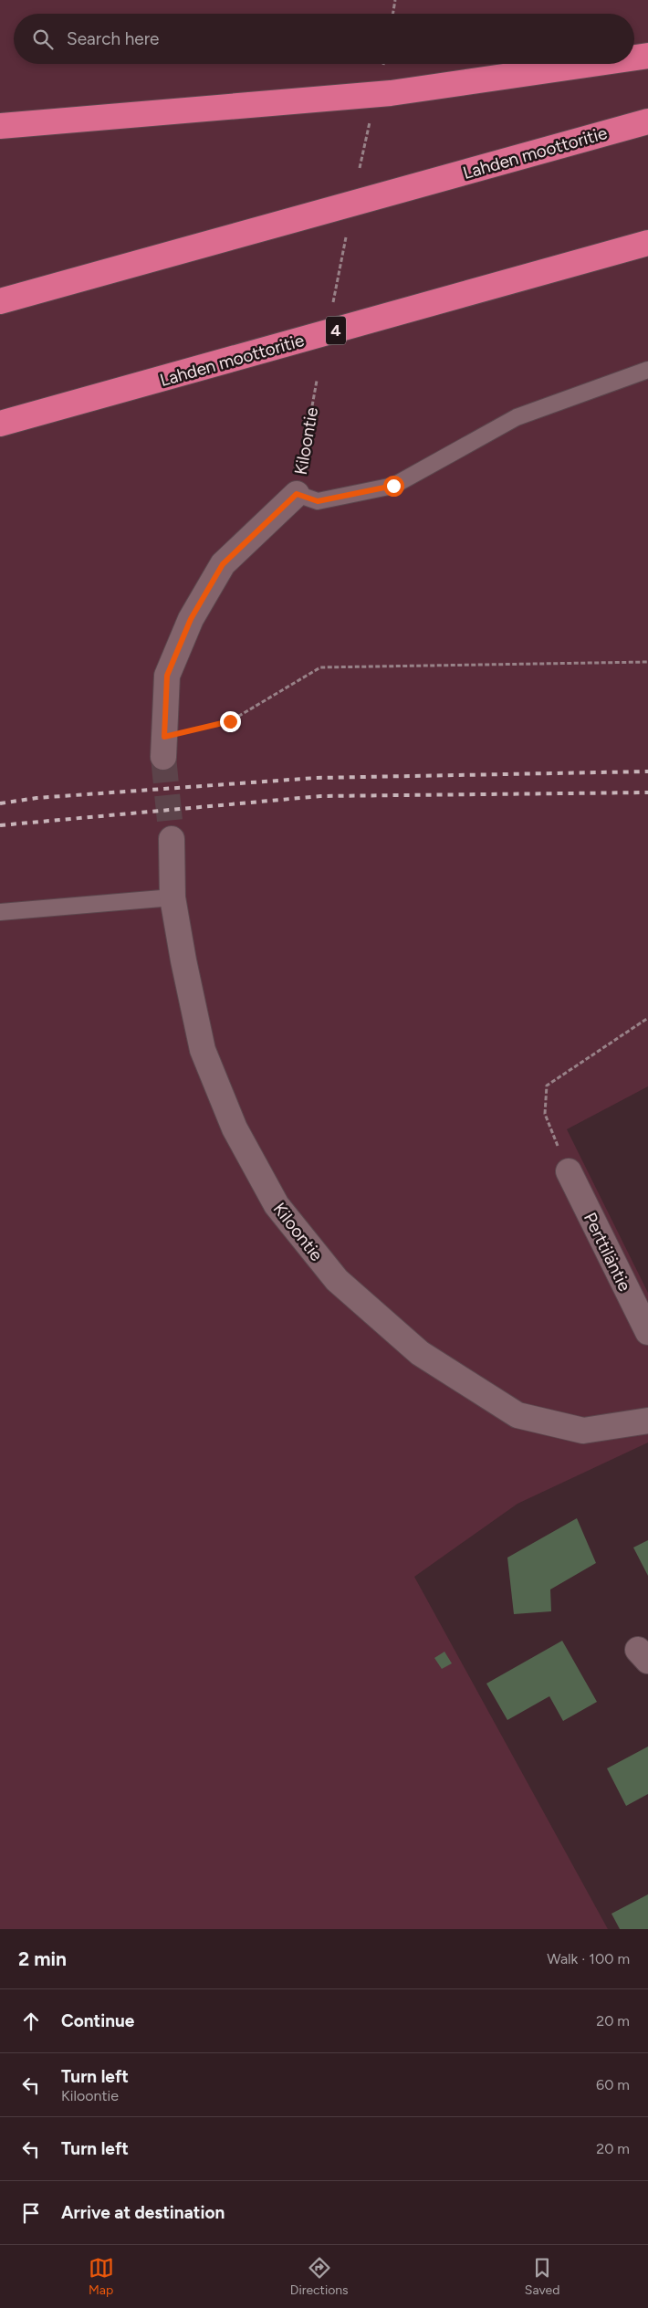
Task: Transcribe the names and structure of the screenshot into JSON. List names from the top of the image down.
{
  "streets": {
    "highway": ["Lahden moottoritie", "4"],
    "street": ["Kiloontie", "Perttiläntie"]
  },
  "page": {
    "search": "Search here",
    "heading": ["2 min", "Walk · 100 m"],
    "list": [
      ["Continue", "20 m"],
      ["Turn left", "Kiloontie", "60 m"],
      ["Turn left", "20 m"],
      "Arrive at destination"
    ],
    "nav": ["Map", "Directions", "Saved"]
  }
}
